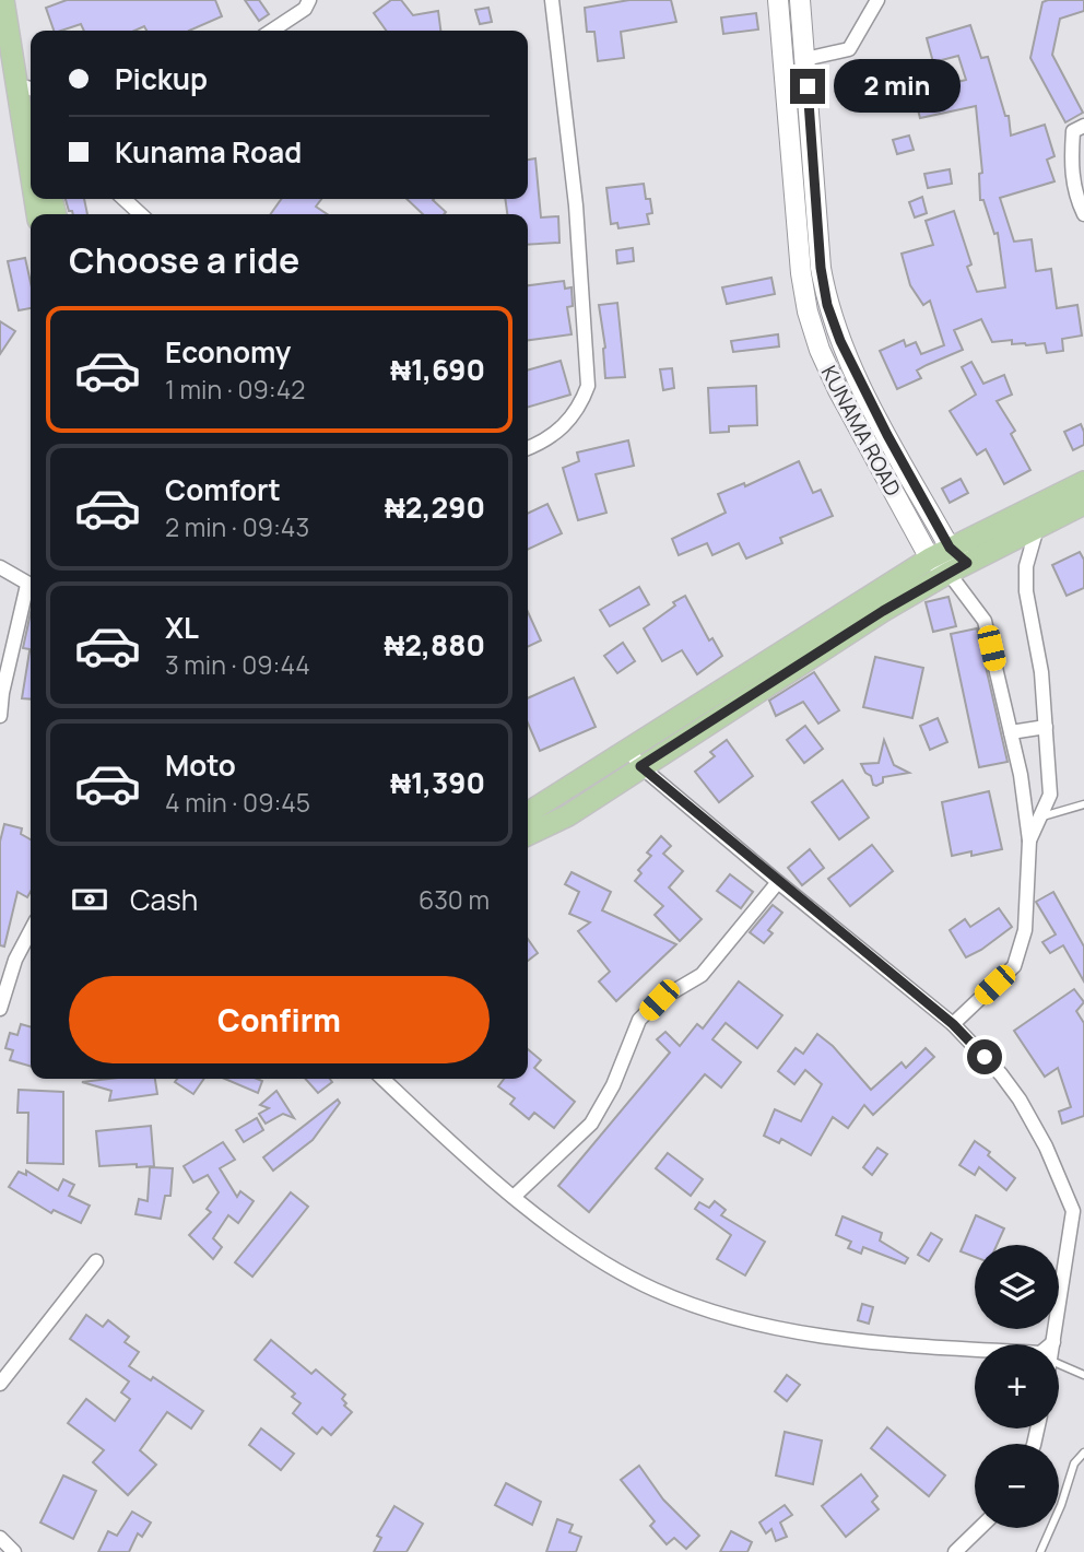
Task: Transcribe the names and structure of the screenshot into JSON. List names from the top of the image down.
{
  "streets": {
    "main road": ["KUNAMA ROAD"]
  },
  "page": {
    "banner": ["Pickup", "Kunama Road"],
    "bubble": "2 min",
    "heading": "Choose a ride",
    "list": [
      {
        "name": "Economy",
        "note": "1 min · 09:42",
        "value": "₦1,690"
      },
      {
        "name": "Comfort",
        "note": "2 min · 09:43",
        "value": "₦2,290"
      },
      {
        "name": "XL",
        "note": "3 min · 09:44",
        "value": "₦2,880"
      },
      {
        "name": "Moto",
        "note": "4 min · 09:45",
        "value": "₦1,390"
      }
    ],
    "pay": ["Cash", "630 m"],
    "buttons": "Confirm",
    "map_buttons": ["+", "−"]
  }
}
